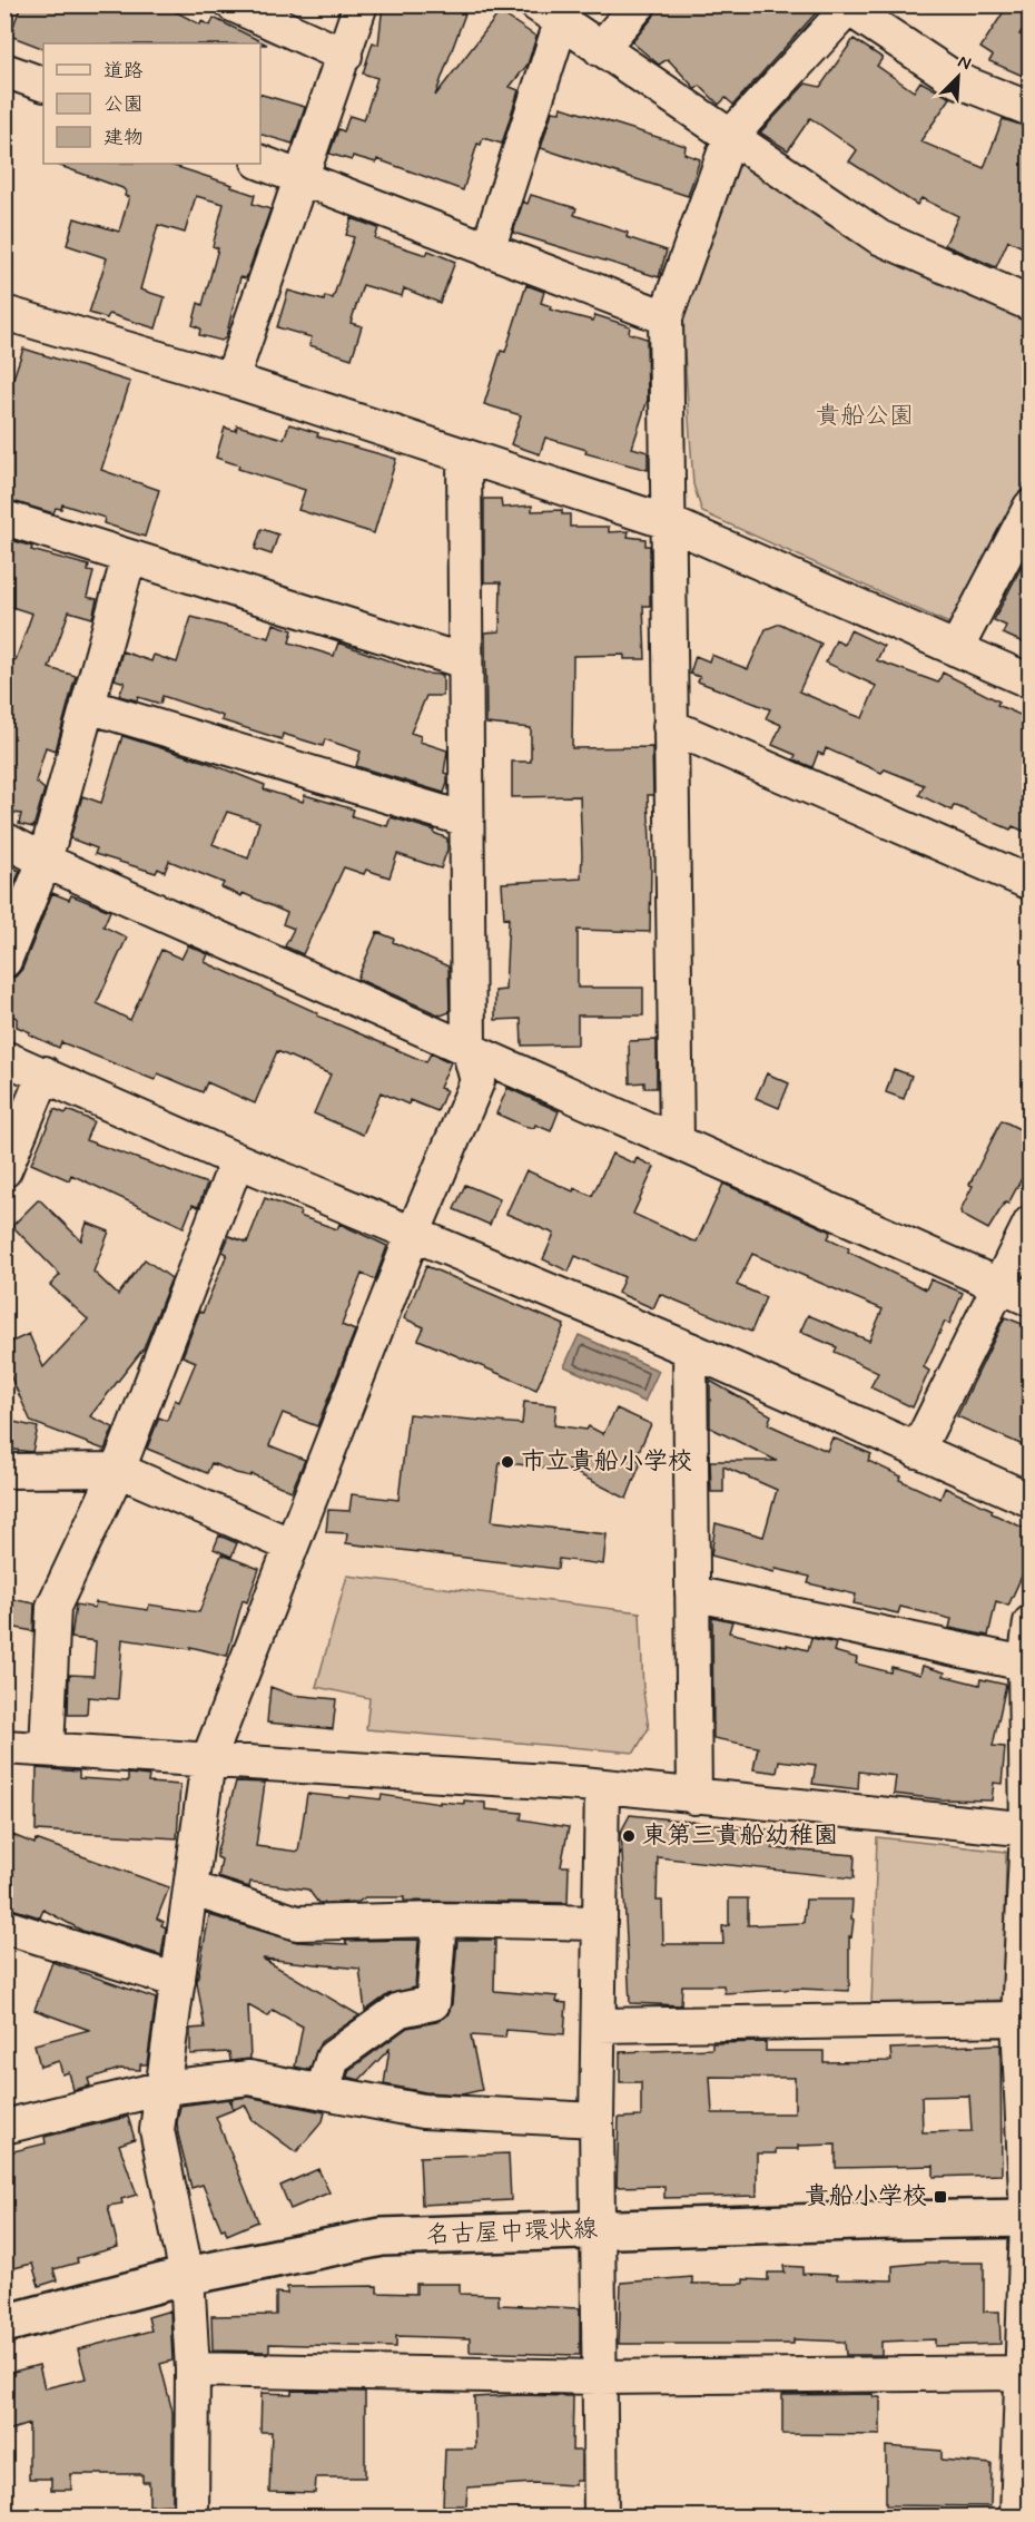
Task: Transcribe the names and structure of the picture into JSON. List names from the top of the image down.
{
  "streets": {
    "main road": ["名古屋中環状線"]
  },
  "parks": ["貴船公園"],
  "places": {
    "other": ["市立貴船小学校", "東第三貴船幼稚園"],
    "transit": ["貴船小学校"]
  },
  "legend": ["道路", "公園", "建物"],
  "north": "top right"
}
